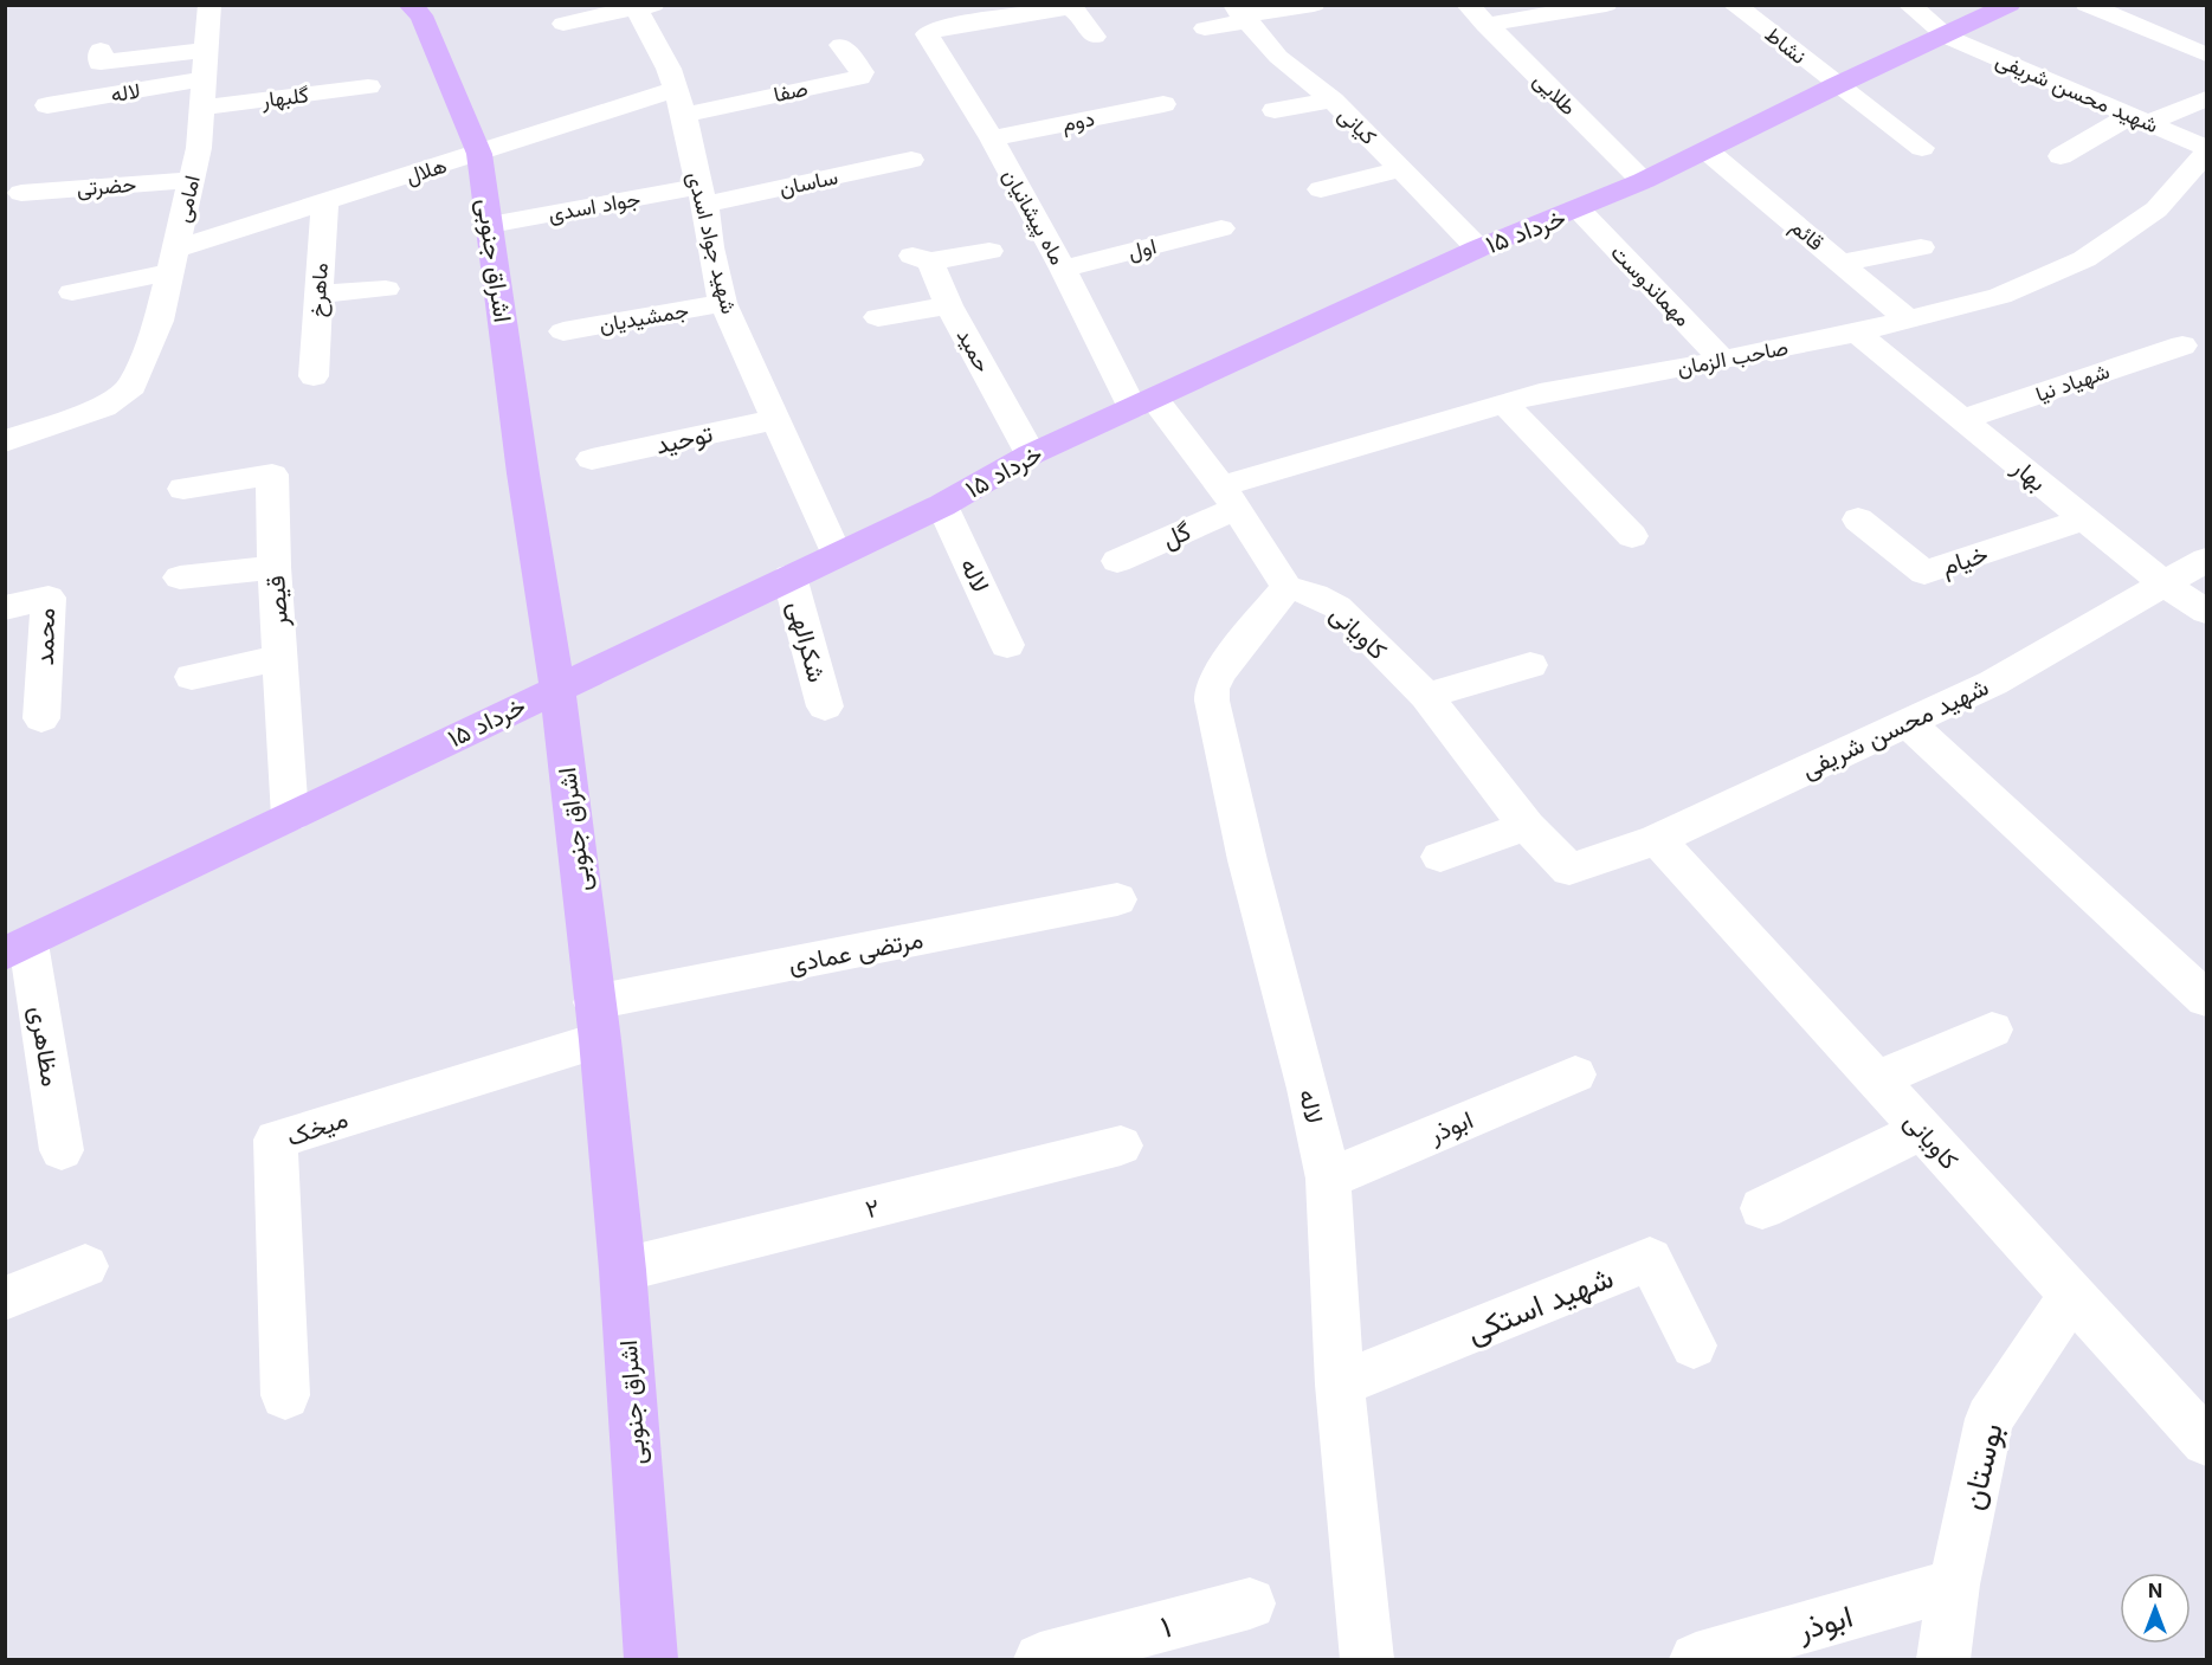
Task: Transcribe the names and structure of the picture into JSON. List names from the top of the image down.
{
  "streets": {
    "street": [
      "نشاط",
      "صفا",
      "لاله",
      "شهید محسن شریفی",
      "طلایی",
      "گلبهار",
      "دوم",
      "کیانی",
      "هلال",
      "ساسان",
      "حضرتی",
      "امامی",
      "جواد اسدی",
      "ماه پیشانیان",
      "۱۵ خرداد",
      "قائم",
      "شهید جواد اسدی",
      "اول",
      "اشراق جنوبی",
      "مهماندوست",
      "ماهرخ",
      "جمشیدیان",
      "حمید",
      "صاحب الزمان",
      "شهیاد نیا",
      "توحید",
      "بهار",
      "گل",
      "خیام",
      "قیصر",
      "کاویانی",
      "محمد",
      "شکرالهی",
      "مرتضی عمادی",
      "مظاهری",
      "ابوذر",
      "میخک",
      "۲",
      "شهید استکی",
      "بوستان",
      "۱"
    ]
  },
  "crossings": [
    ["نشاط", "۱۵ خرداد"],
    ["صفا", "هلال"],
    ["صفا", "شهید جواد اسدی"],
    ["لاله", "امامی"],
    ["لاله", "۱۵ خرداد"],
    ["لاله", "کاویانی"],
    ["لاله", "ابوذر"],
    ["لاله", "شهید استکی"],
    ["شهید محسن شریفی", "۱۵ خرداد"],
    ["شهید محسن شریفی", "بهار"],
    ["شهید محسن شریفی", "کاویانی"],
    ["طلایی", "۱۵ خرداد"],
    ["گلبهار", "امامی"],
    ["دوم", "ماه پیشانیان"],
    ["کیانی", "۱۵ خرداد"],
    ["هلال", "امامی"],
    ["هلال", "شهید جواد اسدی"],
    ["هلال", "اشراق جنوبی"],
    ["هلال", "ماهرخ"],
    ["ساسان", "جواد اسدی"],
    ["ساسان", "شهید جواد اسدی"],
    ["حضرتی", "امامی"],
    ["جواد اسدی", "شهید جواد اسدی"],
    ["جواد اسدی", "اشراق جنوبی"],
    ["ماه پیشانیان", "۱۵ خرداد"],
    ["ماه پیشانیان", "اول"],
    ["۱۵ خرداد", "قائم"],
    ["۱۵ خرداد", "شهید جواد اسدی"],
    ["۱۵ خرداد", "اشراق جنوبی"],
    ["۱۵ خرداد", "مهماندوست"],
    ["۱۵ خرداد", "حمید"],
    ["۱۵ خرداد", "قیصر"],
    ["۱۵ خرداد", "شکرالهی"],
    ["۱۵ خرداد", "مظاهری"],
    ["قائم", "صاحب الزمان"],
    ["شهید جواد اسدی", "جمشیدیان"],
    ["شهید جواد اسدی", "توحید"],
    ["اشراق جنوبی", "مرتضی عمادی"],
    ["اشراق جنوبی", "میخک"],
    ["اشراق جنوبی", "۲"],
    ["مهماندوست", "صاحب الزمان"],
    ["صاحب الزمان", "بهار"],
    ["صاحب الزمان", "گل"],
    ["شهیاد نیا", "بهار"],
    ["بهار", "خیام"],
    ["کاویانی", "بوستان"],
    ["مرتضی عمادی", "میخک"],
    ["ابوذر", "بوستان"]
  ],
  "north": "top"
}
